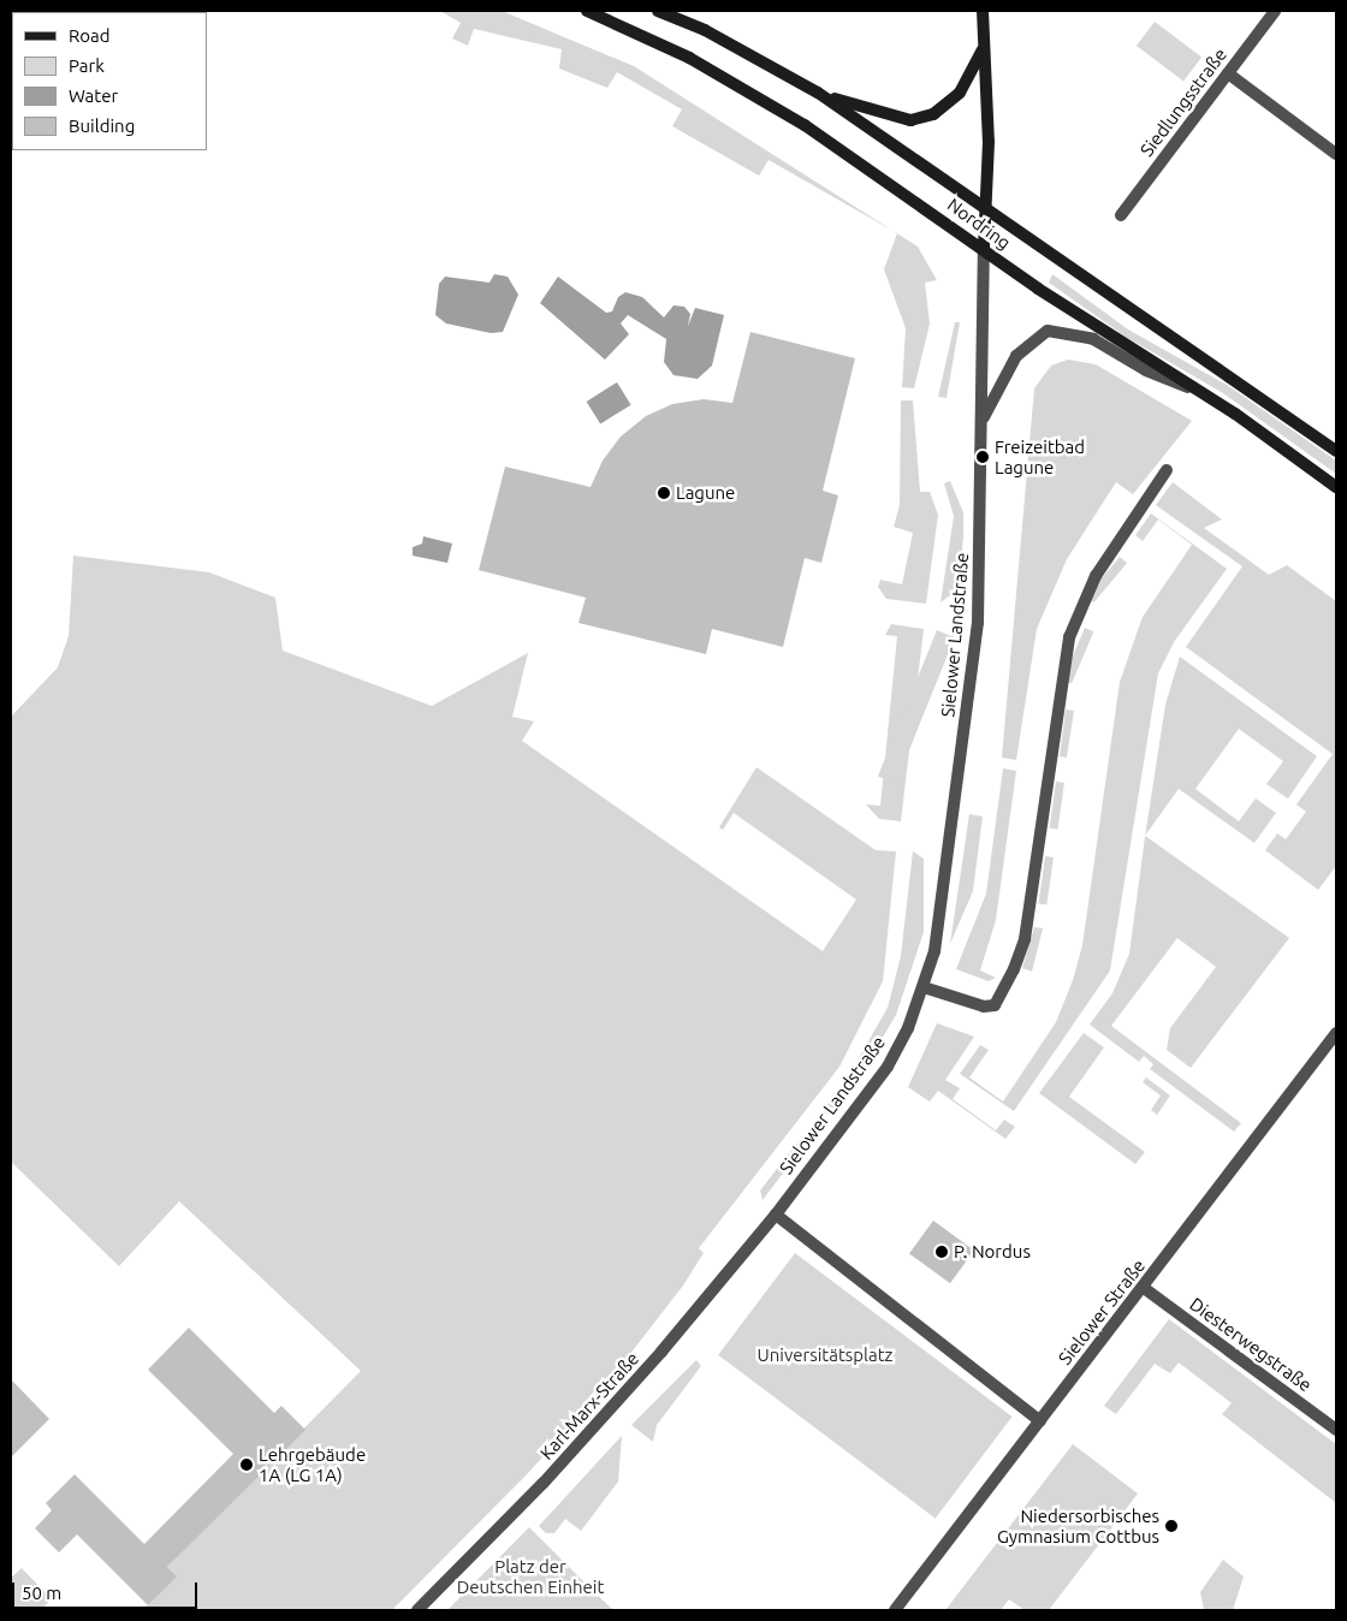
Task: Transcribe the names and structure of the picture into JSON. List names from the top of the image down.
{
  "streets": {
    "main road": ["Nordring", "Sielower Landstraße"],
    "street": [
      "Siedlungsstraße",
      "Sielower Straße",
      "Diesterwegstraße",
      "Karl-Marx-Straße"
    ]
  },
  "crossings": [
    ["Nordring", "Sielower Landstraße"],
    ["Sielower Landstraße", "Karl-Marx-Straße"],
    ["Sielower Straße", "Diesterwegstraße"]
  ],
  "parks": ["Universitätsplatz", "Platz der Deutschen Einheit"],
  "places": [
    "Freizeitbad Lagune",
    "Lagune",
    "P. Nordus",
    "Lehrgebäude 1A (LG 1A)",
    "Niedersorbisches Gymnasium Cottbus"
  ],
  "legend": [
    "Road",
    "Park",
    "Water",
    "Building"
  ],
  "scale_bar": "50 m"
}
